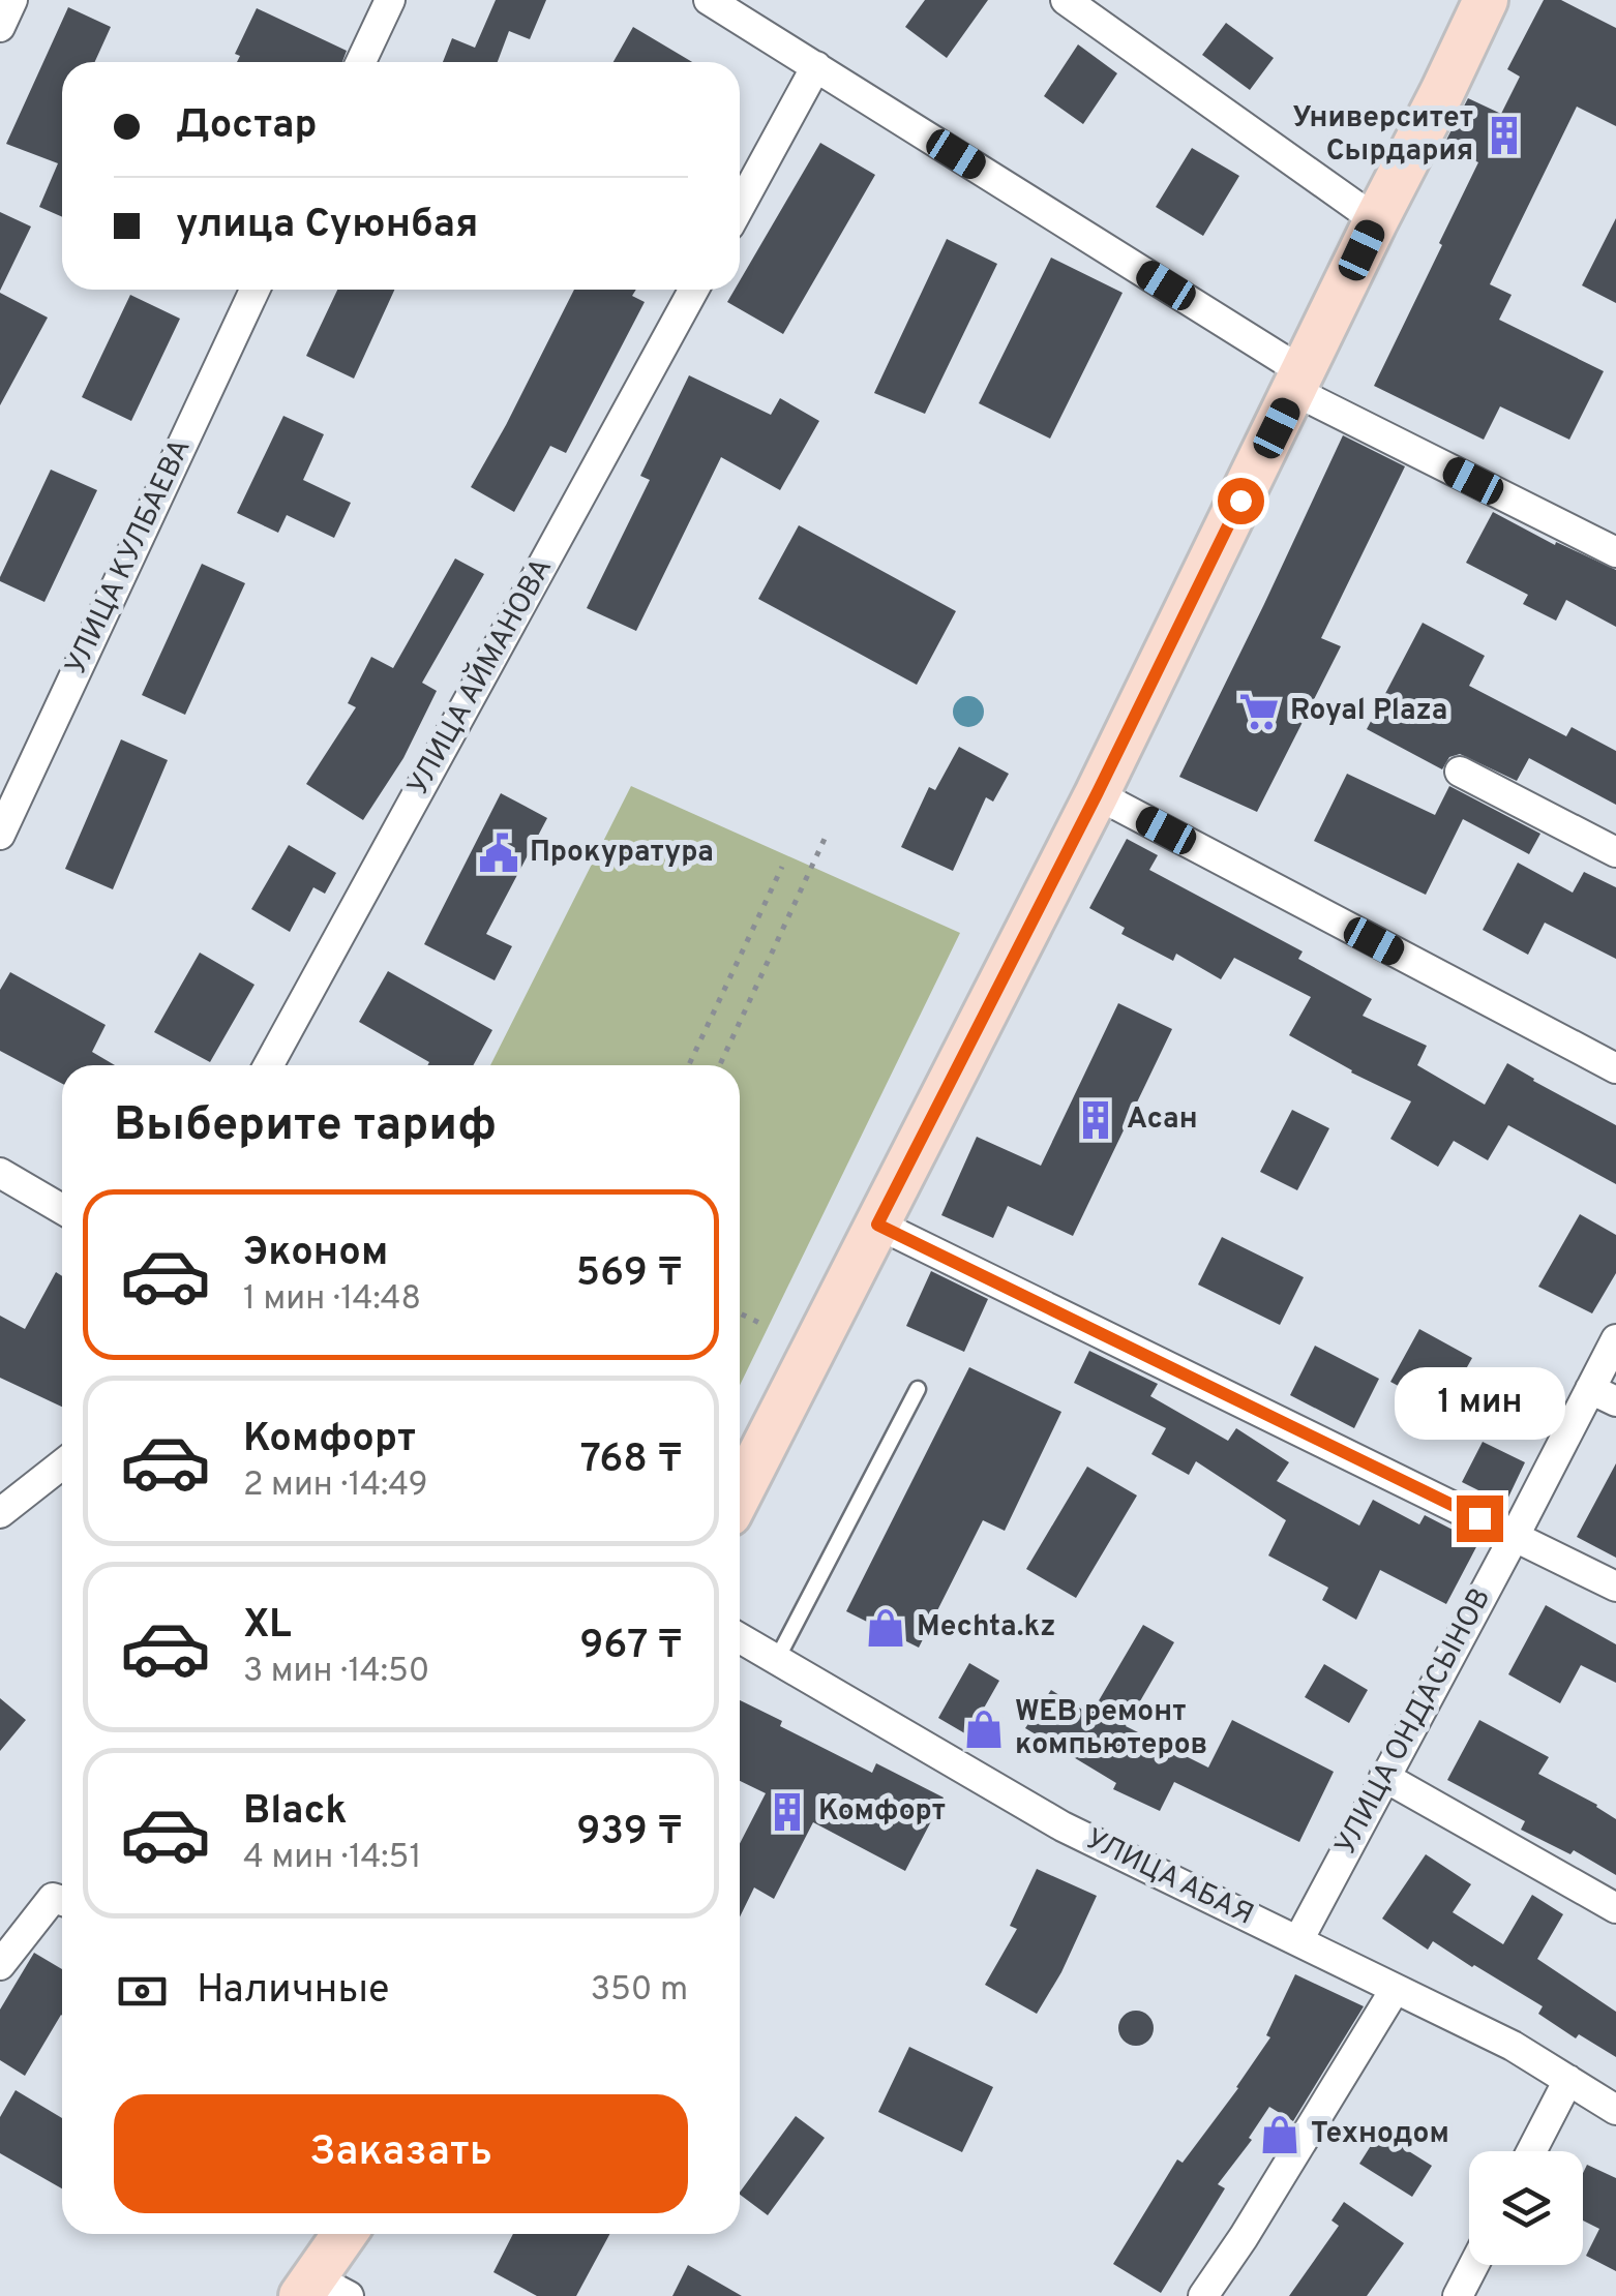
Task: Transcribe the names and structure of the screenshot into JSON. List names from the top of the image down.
{
  "streets": {
    "street": [
      "УЛИЦА КУЛБАЕВА",
      "УЛИЦА АЙМАНОВА",
      "УЛИЦА ОНДАСЫНОВ",
      "УЛИЦА АБАЯ"
    ]
  },
  "crossings": [
    ["УЛИЦА ОНДАСЫНОВ", "УЛИЦА АБАЯ"]
  ],
  "places": {
    "building": ["Университет Сырдария", "Асан", "Комфорт"],
    "supermarket": ["Royal Plaza"],
    "public building": ["Прокуратура"],
    "shop": ["Mechta.kz", "WEB ремонт компьютеров", "Технодом"]
  },
  "page": {
    "banner": ["Достар", "улица Суюнбая"],
    "heading": "Выберите тариф",
    "list": [
      {
        "name": "Эконом",
        "note": "1 мин · 14:48",
        "value": "569 ₸"
      },
      {
        "name": "Комфорт",
        "note": "2 мин · 14:49",
        "value": "768 ₸"
      },
      {
        "name": "XL",
        "note": "3 мин · 14:50",
        "value": "967 ₸"
      },
      {
        "name": "Black",
        "note": "4 мин · 14:51",
        "value": "939 ₸"
      }
    ],
    "bubble": "1 мин",
    "pay": ["Наличные", "350 m"],
    "buttons": "Заказать"
  }
}
